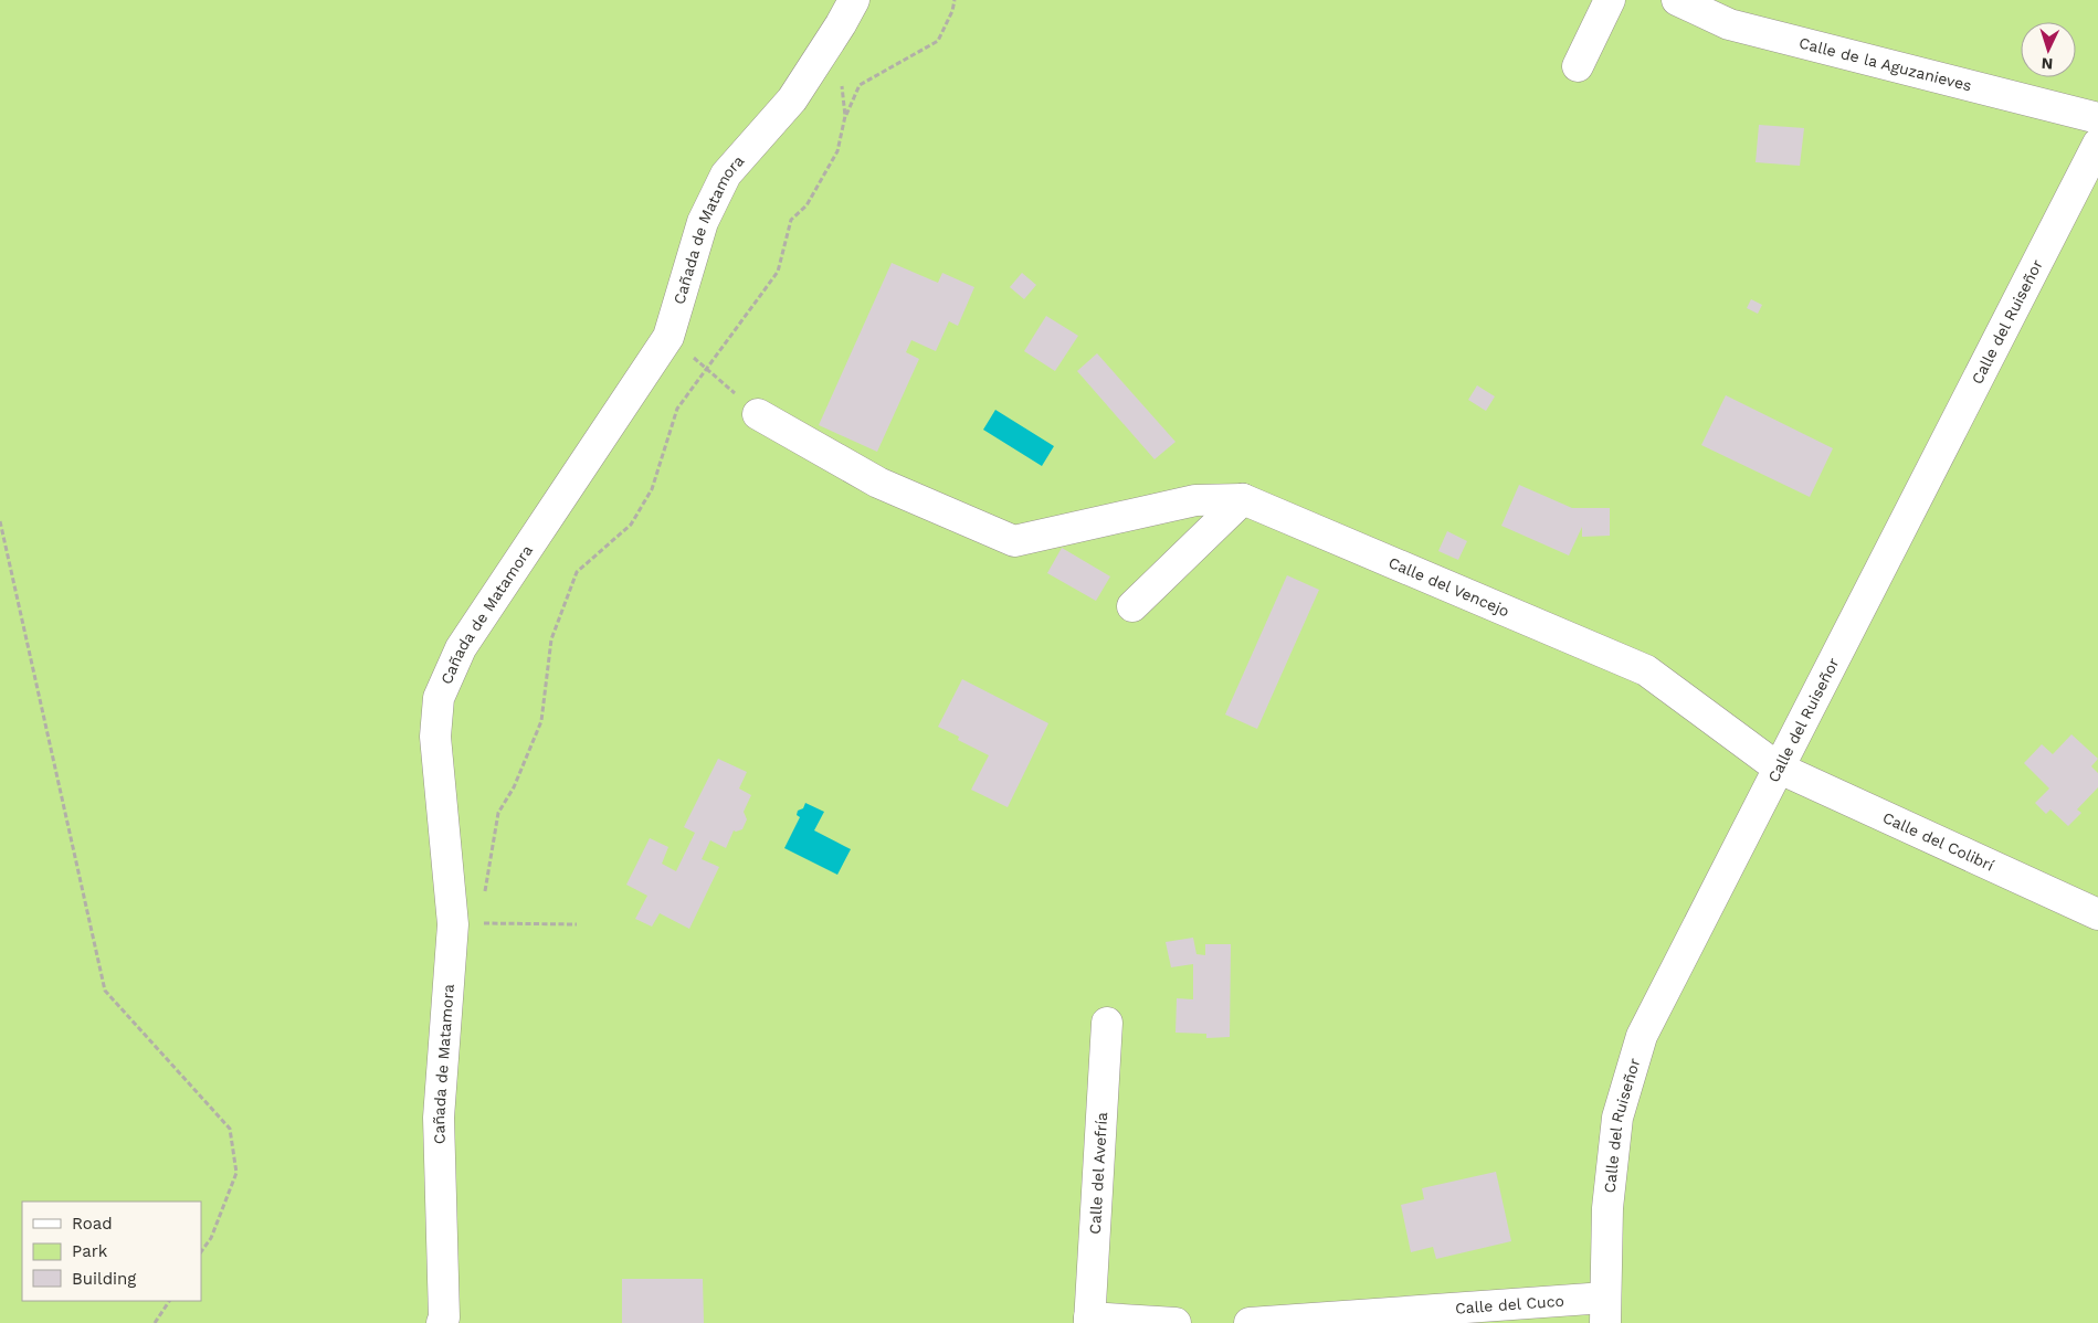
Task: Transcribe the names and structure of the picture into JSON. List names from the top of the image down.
{
  "streets": {
    "street": [
      "Calle de la Aguzanieves",
      "Cañada de Matamora",
      "Calle del Ruiseñor",
      "Calle del Vencejo",
      "Calle del Colibrí",
      "Calle del Avefría",
      "Calle del Cuco"
    ]
  },
  "crossings": [
    ["Calle del Ruiseñor", "Calle del Vencejo"],
    ["Calle del Ruiseñor", "Calle del Colibrí"],
    ["Calle del Ruiseñor", "Calle del Cuco"],
    ["Calle del Vencejo", "Calle del Colibrí"]
  ],
  "legend": ["Road", "Park", "Building"],
  "north": "bottom"
}
